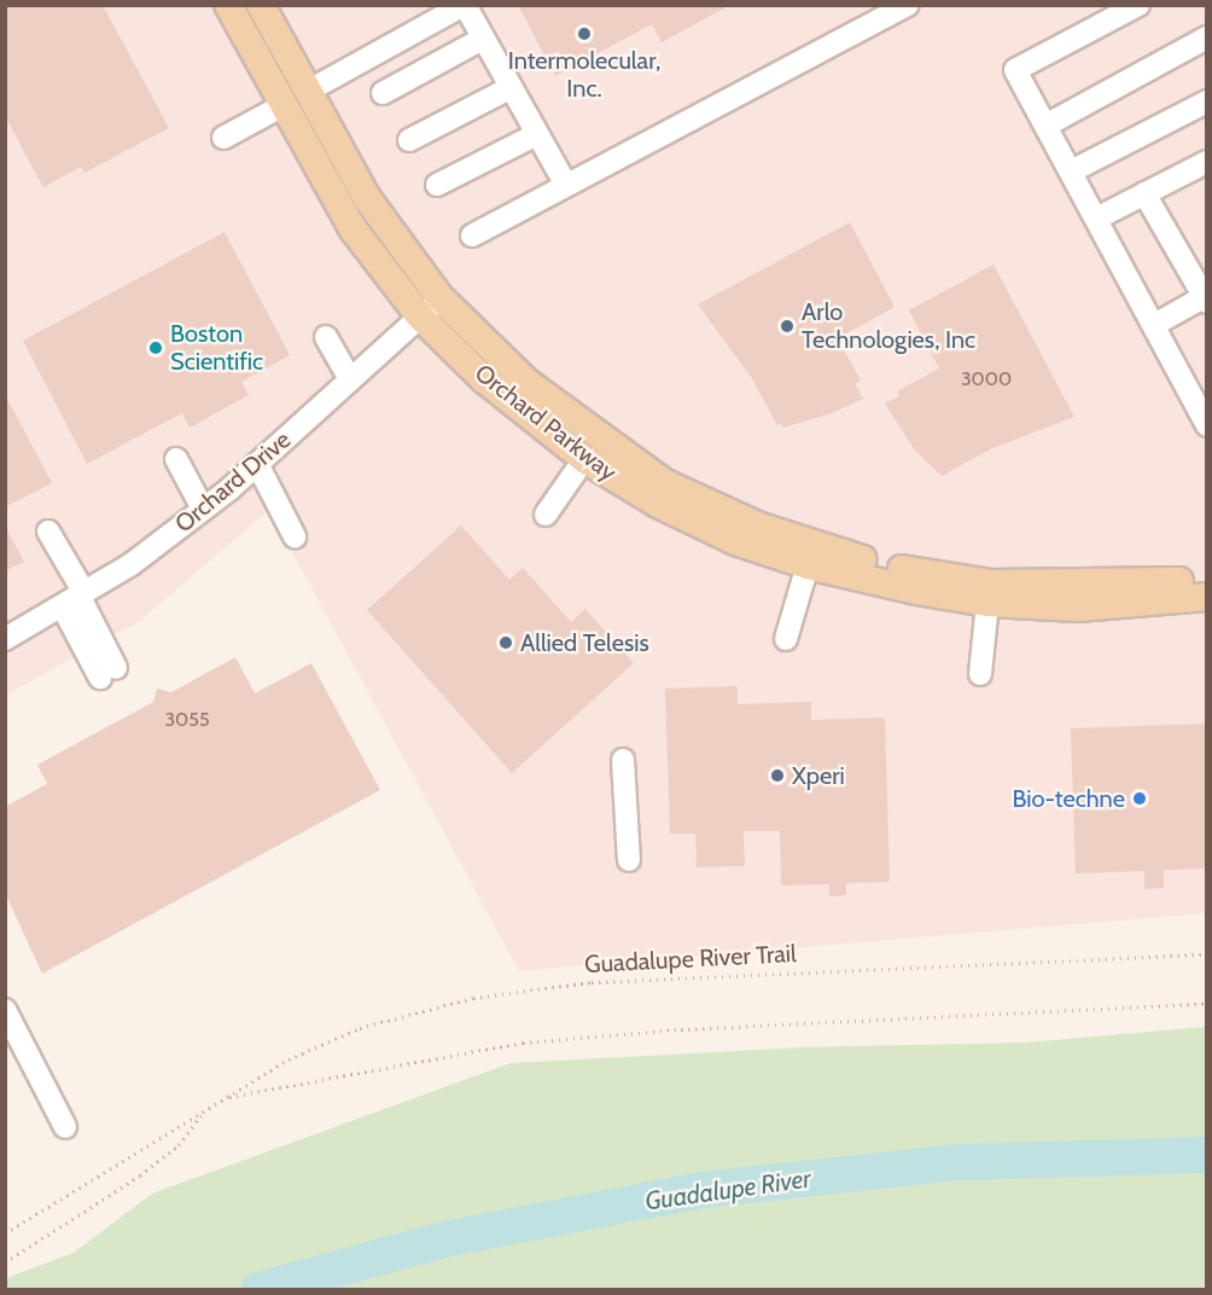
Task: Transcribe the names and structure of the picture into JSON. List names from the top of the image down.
{
  "streets": {
    "main road": ["Orchard Parkway"],
    "street": ["Orchard Drive"],
    "path": ["Guadalupe River Trail"]
  },
  "crossings": [
    ["Orchard Parkway", "Orchard Drive"]
  ],
  "water": ["Guadalupe River"],
  "places": [
    "Intermolecular, Inc.",
    "Arlo Technologies, Inc",
    "Boston Scientific",
    "Allied Telesis",
    "Xperi",
    "Bio-techne"
  ],
  "house_numbers": ["3000", "3055"]
}
